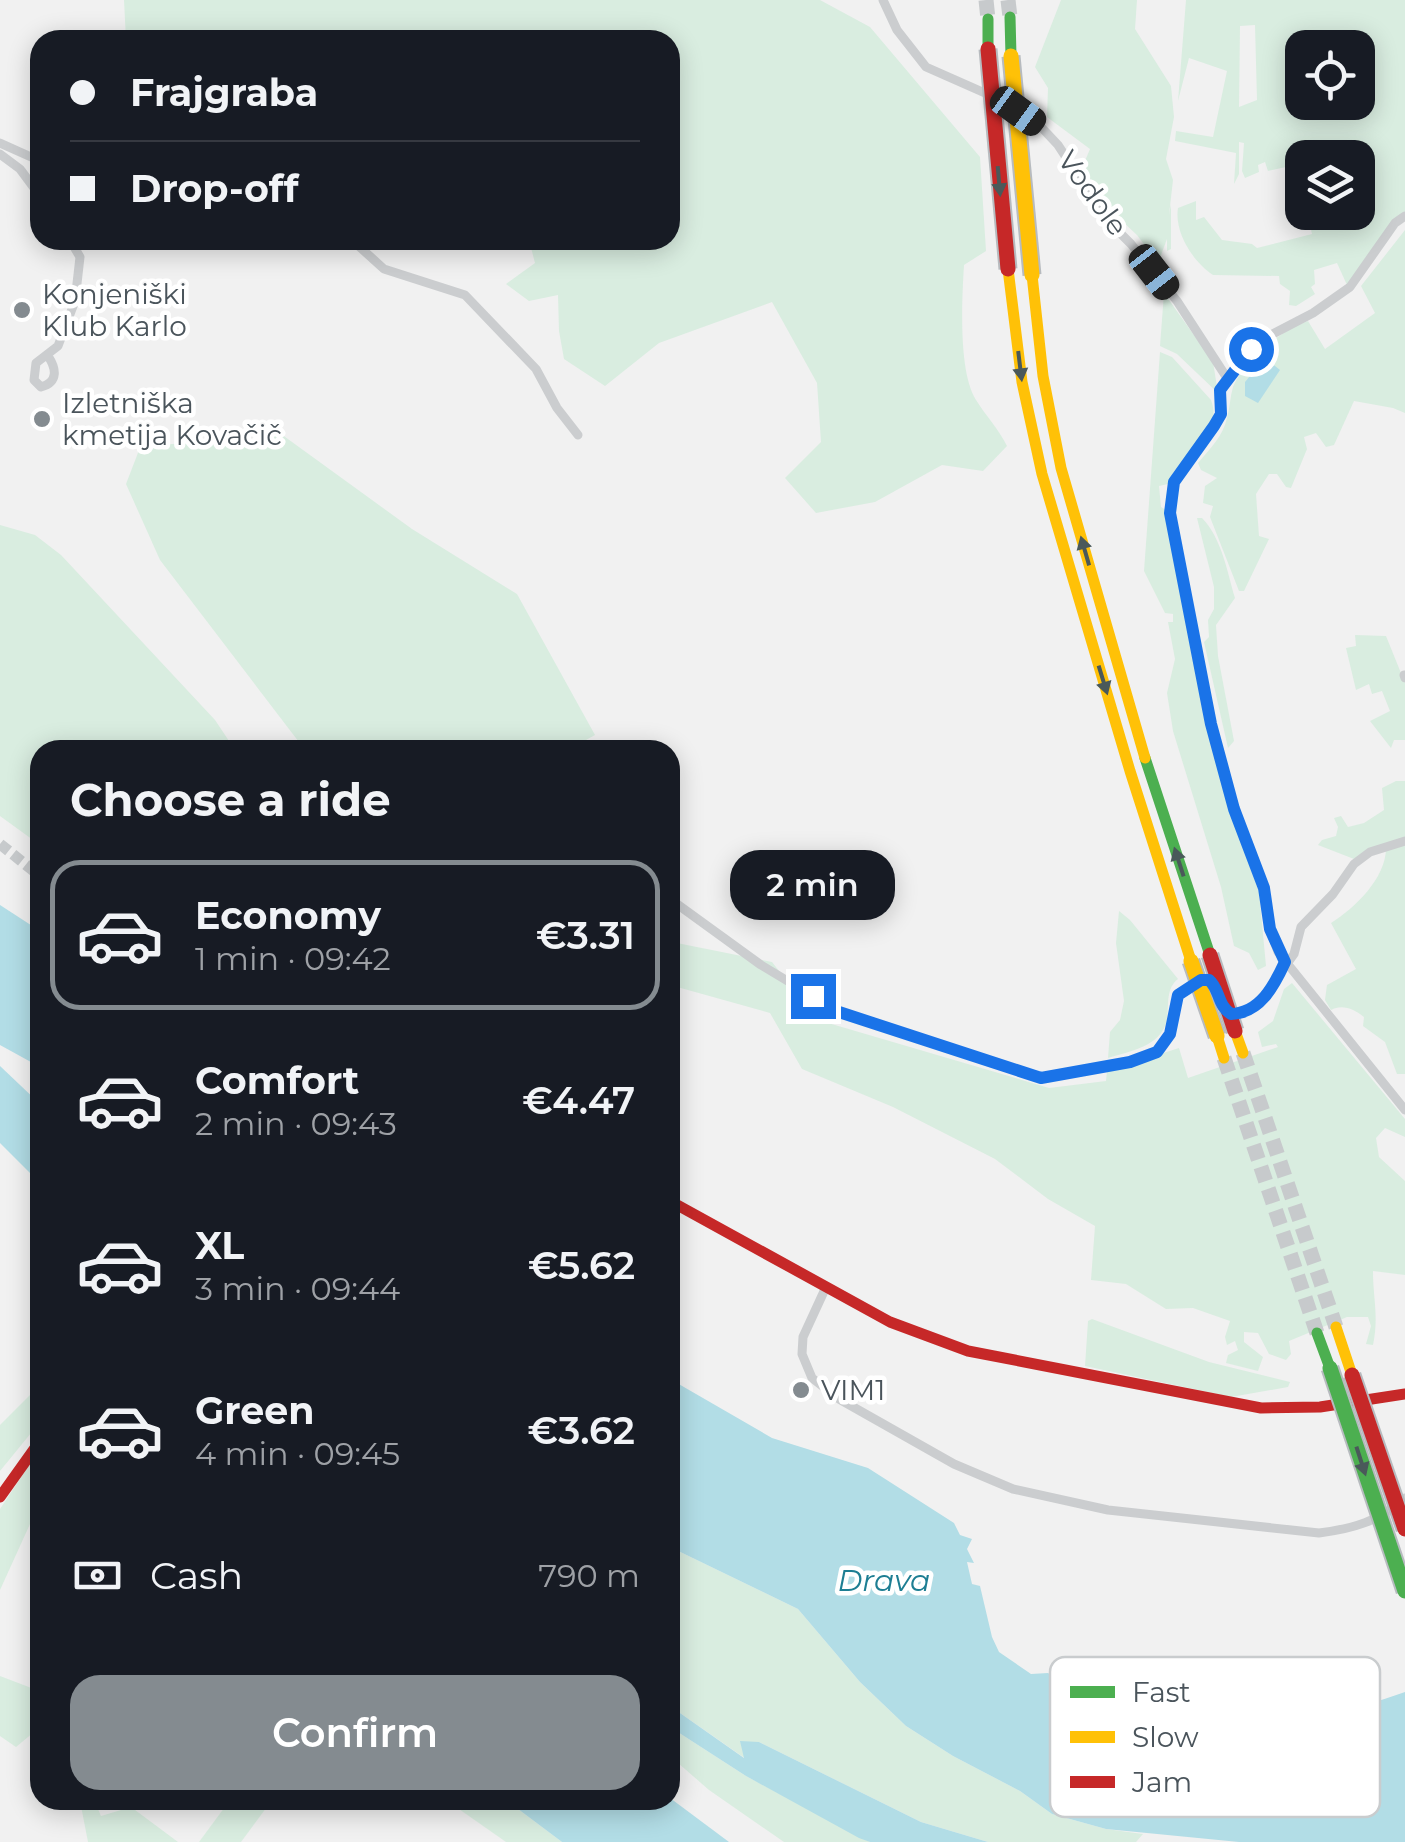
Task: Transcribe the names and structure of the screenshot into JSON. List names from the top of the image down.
{
  "streets": {
    "street": ["Vodole"]
  },
  "water": ["Drava"],
  "places": ["Konjeniški Klub Karlo", "Izletniška kmetija Kovačič", "VIM1"],
  "legend": ["Fast", "Slow", "Jam"],
  "page": {
    "banner": ["Frajgraba", "Drop-off"],
    "heading": "Choose a ride",
    "bubble": "2 min",
    "list": [
      {
        "name": "Economy",
        "note": "1 min · 09:42",
        "value": "€3.31"
      },
      {
        "name": "Comfort",
        "note": "2 min · 09:43",
        "value": "€4.47"
      },
      {
        "name": "XL",
        "note": "3 min · 09:44",
        "value": "€5.62"
      },
      {
        "name": "Green",
        "note": "4 min · 09:45",
        "value": "€3.62"
      }
    ],
    "pay": ["Cash", "790 m"],
    "buttons": "Confirm"
  }
}
